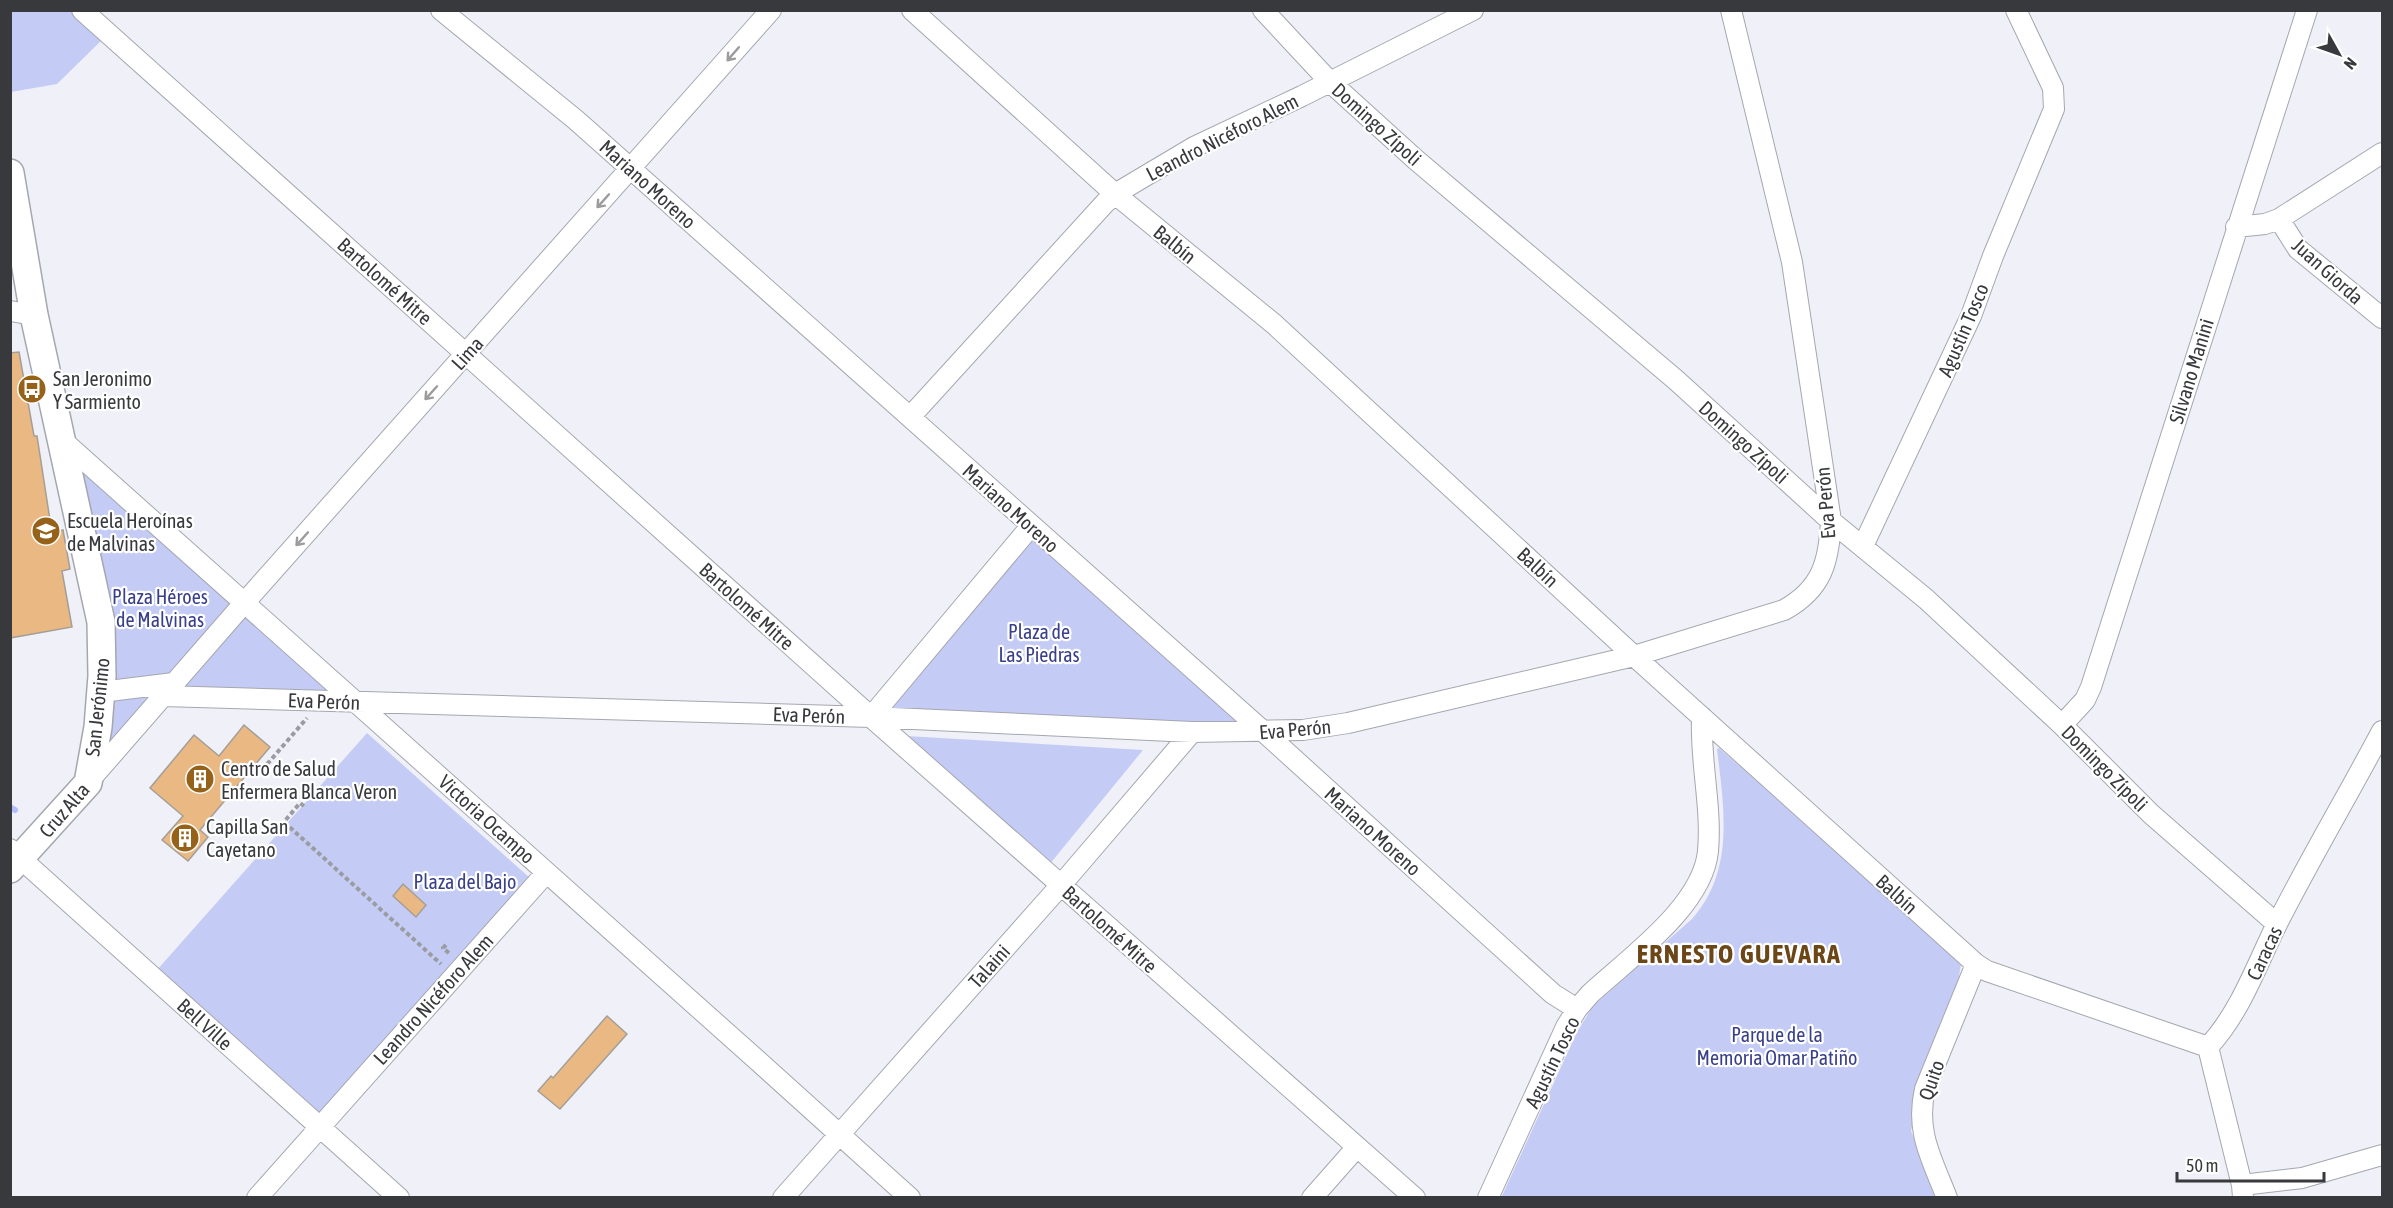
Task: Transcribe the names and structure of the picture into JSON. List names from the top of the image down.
{
  "streets": {
    "main road": ["San Jerónimo", "Cruz Alta"],
    "street": [
      "Domingo Zípoli",
      "Leandro Nicéforo Alem",
      "Mariano Moreno",
      "Balbín",
      "Juan Giorda",
      "Bartolomé Mitre",
      "Agustín Tosco",
      "Lima",
      "Silvano Manini",
      "Eva Perón",
      "Victoria Ocampo",
      "Caracas",
      "Talaini",
      "Bell Ville",
      "Quito"
    ]
  },
  "crossings": [
    ["Domingo Zípoli", "Leandro Nicéforo Alem"],
    ["Domingo Zípoli", "Agustín Tosco"],
    ["Domingo Zípoli", "Silvano Manini"],
    ["Domingo Zípoli", "Eva Perón"],
    ["Domingo Zípoli", "Caracas"],
    ["Leandro Nicéforo Alem", "Mariano Moreno"],
    ["Leandro Nicéforo Alem", "Balbín"],
    ["Leandro Nicéforo Alem", "Victoria Ocampo"],
    ["Leandro Nicéforo Alem", "Bell Ville"],
    ["Mariano Moreno", "Agustín Tosco"],
    ["Mariano Moreno", "Lima"],
    ["Mariano Moreno", "Eva Perón"],
    ["Balbín", "Agustín Tosco"],
    ["Balbín", "Eva Perón"],
    ["Balbín", "Caracas"],
    ["Balbín", "Quito"],
    ["Bartolomé Mitre", "Lima"],
    ["Bartolomé Mitre", "Eva Perón"],
    ["Bartolomé Mitre", "Talaini"],
    ["Lima", "Eva Perón"],
    ["Lima", "Cruz Alta"],
    ["Lima", "Victoria Ocampo"],
    ["Eva Perón", "San Jerónimo"],
    ["Eva Perón", "Cruz Alta"],
    ["Eva Perón", "Victoria Ocampo"],
    ["Eva Perón", "Talaini"],
    ["San Jerónimo", "Cruz Alta"],
    ["San Jerónimo", "Victoria Ocampo"],
    ["Cruz Alta", "Bell Ville"],
    ["Victoria Ocampo", "Talaini"]
  ],
  "one_way": ["Lima"],
  "districts": ["ERNESTO GUEVARA"],
  "parks": [
    "Plaza Héroes de Malvinas",
    "Plaza de Las Piedras",
    "Plaza del Bajo",
    "Parque de la Memoria Omar Patiño"
  ],
  "places": {
    "bus stop": ["San Jeronimo Y Sarmiento"],
    "school or university": ["Escuela Heroínas de Malvinas"],
    "building": ["Centro de Salud Enfermera Blanca Veron", "Capilla San Cayetano"]
  },
  "scale_bar": "50 m",
  "north": "bottom right"
}
